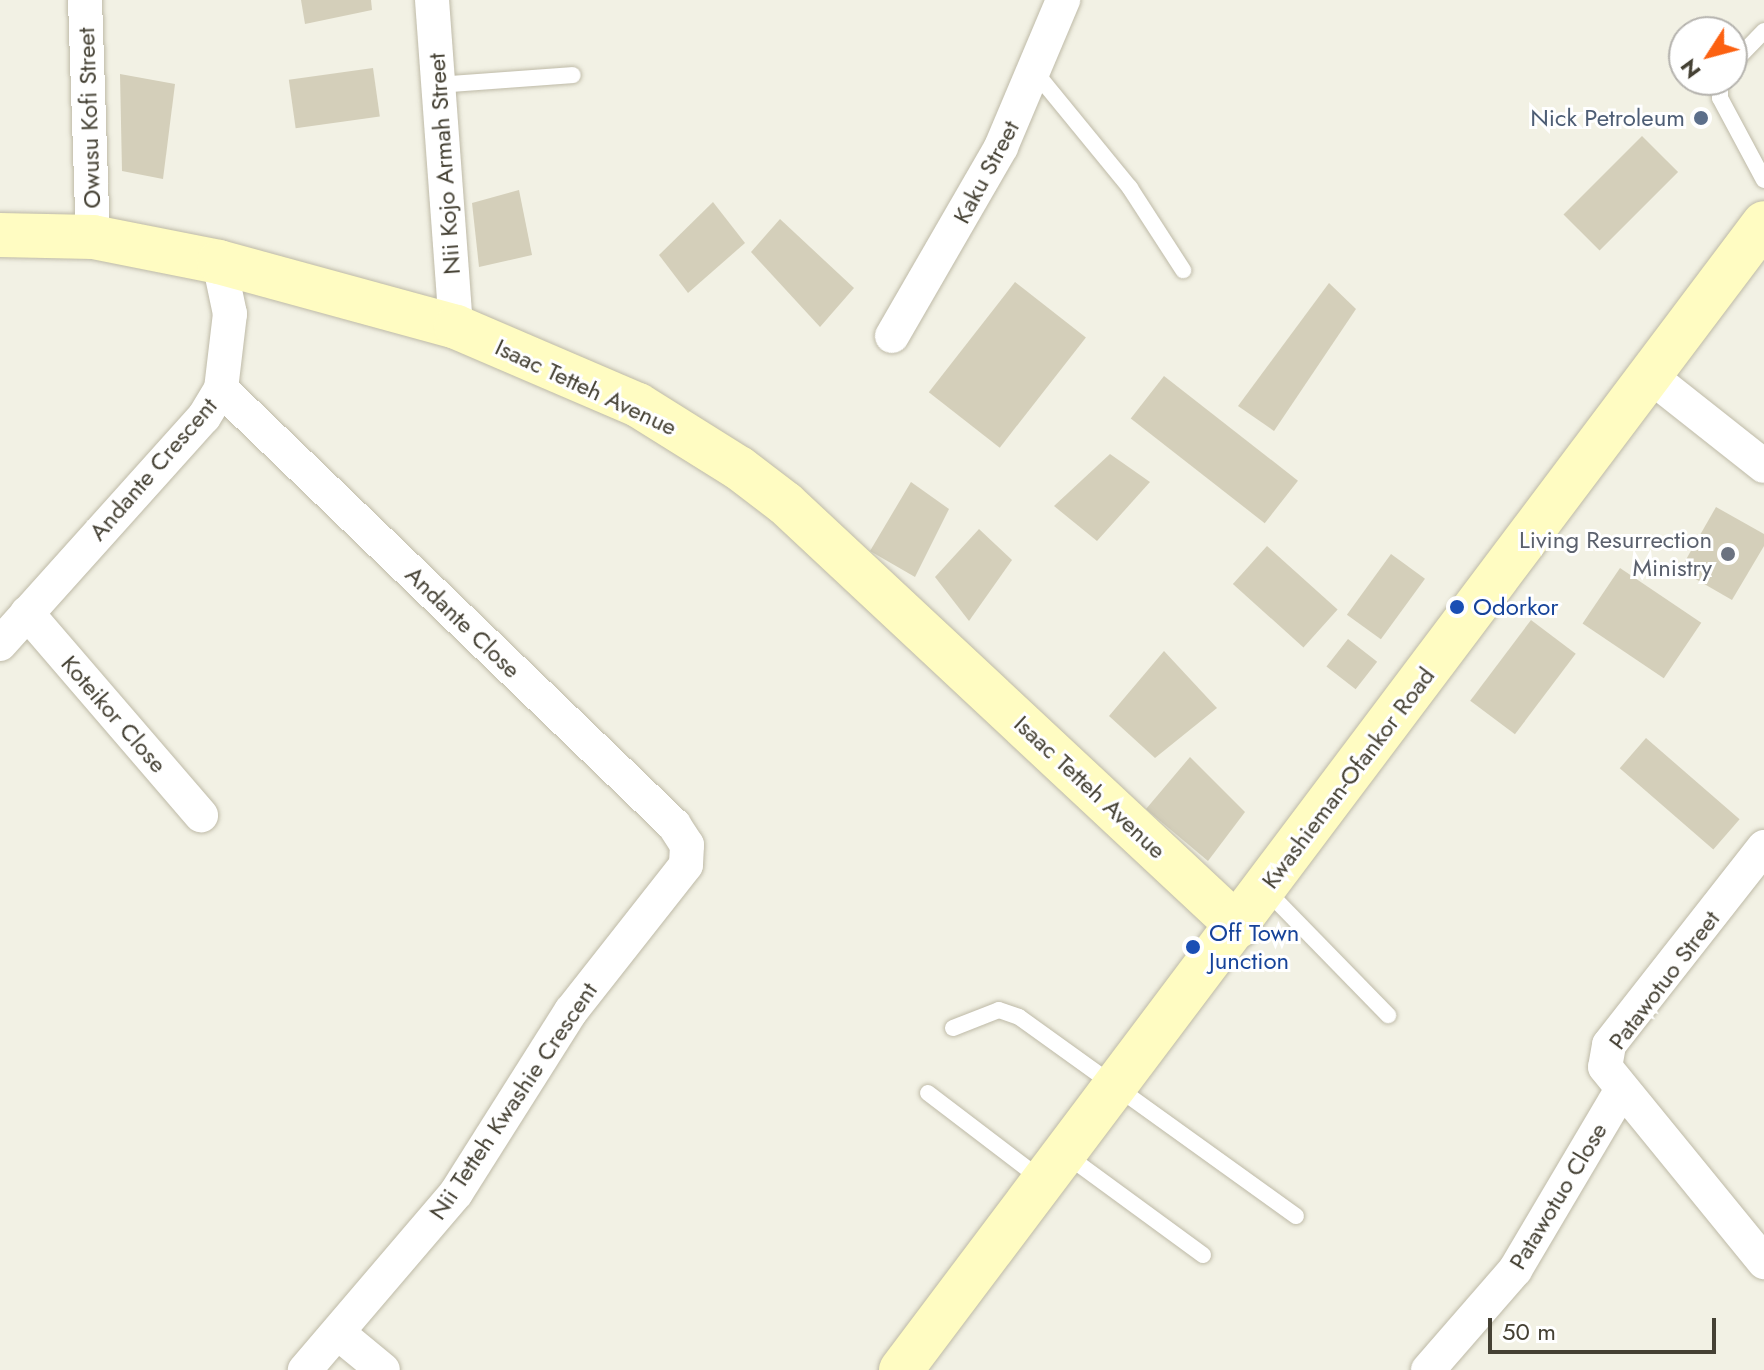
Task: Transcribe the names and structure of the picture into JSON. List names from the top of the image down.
{
  "streets": {
    "street": [
      "Owusu Kofi Street",
      "Nii Kojo Armah Street",
      "Kaku Street",
      "Isaac Tetteh Avenue",
      "Andante Crescent",
      "Andante Close",
      "Koteikor Close",
      "Kwashieman-Ofankor Road",
      "Patawotuo Street",
      "Nii Tetteh Kwashie Crescent",
      "Patawotuo Close"
    ]
  },
  "crossings": [
    ["Owusu Kofi Street", "Isaac Tetteh Avenue"],
    ["Nii Kojo Armah Street", "Isaac Tetteh Avenue"],
    ["Isaac Tetteh Avenue", "Andante Crescent"],
    ["Isaac Tetteh Avenue", "Kwashieman-Ofankor Road"],
    ["Andante Crescent", "Andante Close"],
    ["Andante Crescent", "Koteikor Close"],
    ["Andante Close", "Nii Tetteh Kwashie Crescent"],
    ["Patawotuo Street", "Patawotuo Close"]
  ],
  "places": [
    "Nick Petroleum",
    "Living Resurrection Ministry",
    "Odorkor",
    "Off Town Junction"
  ],
  "scale_bar": "50 m",
  "north": "bottom left"
}
